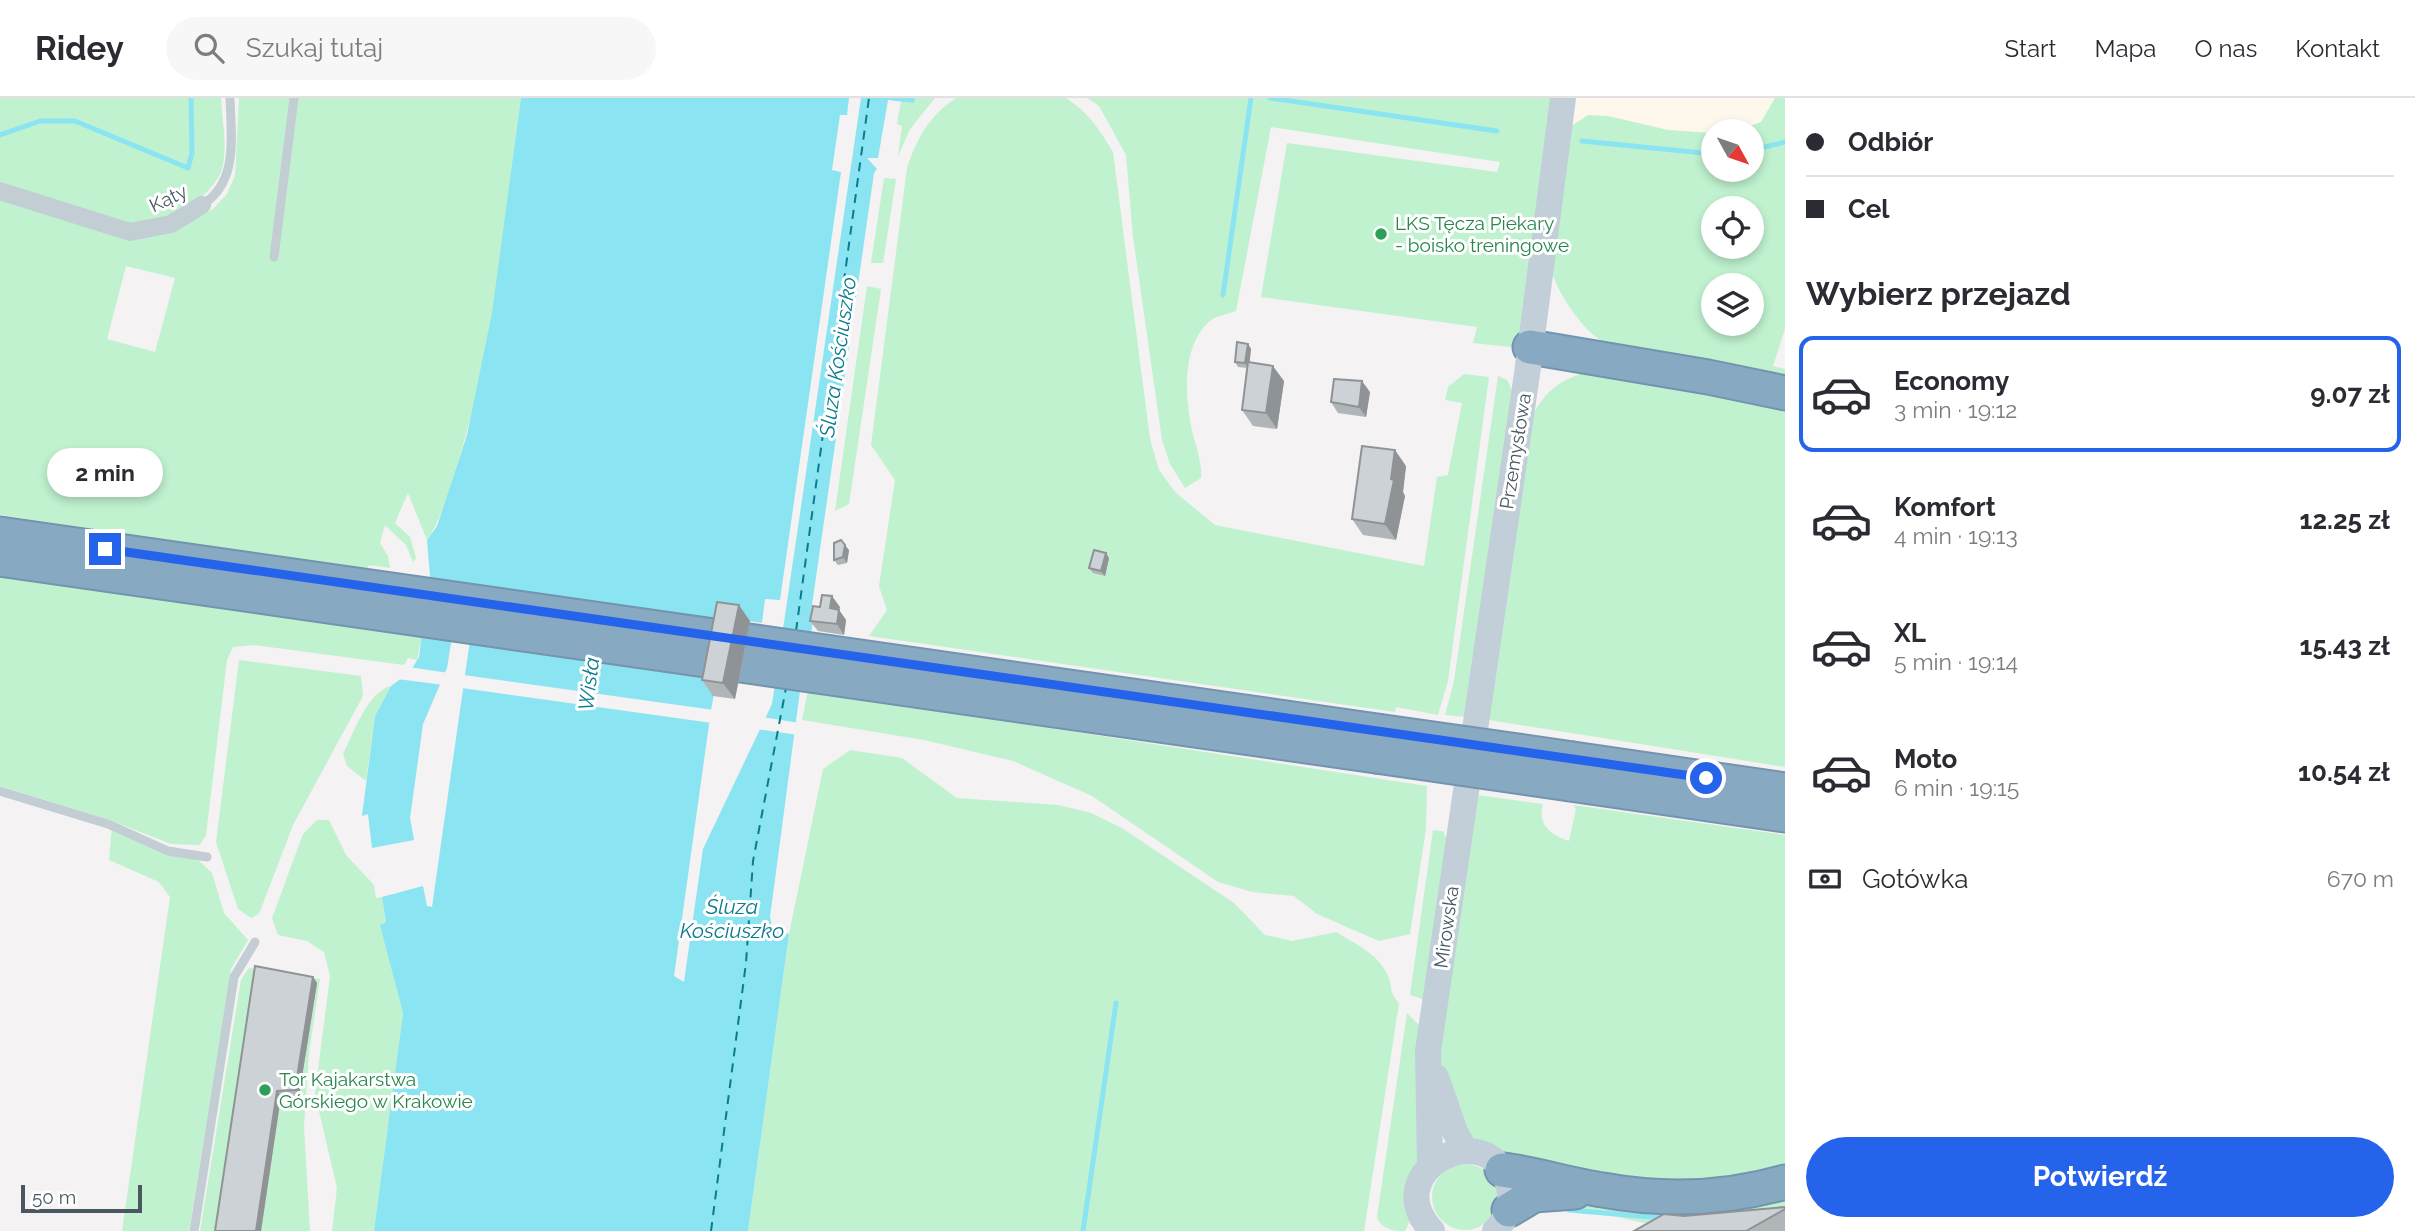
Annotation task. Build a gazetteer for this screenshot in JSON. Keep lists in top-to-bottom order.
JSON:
{
  "streets": {
    "main road": ["Przemysłowa", "Mirowska"],
    "street": ["Kąty"]
  },
  "crossings": [
    ["Przemysłowa", "Mirowska"]
  ],
  "water": ["Śluza Kościuszko", "Wisła"],
  "places": ["LKS Tęcza Piekary - boisko treningowe", "Tor Kajakarstwa Górskiego w Krakowie"],
  "scale_bar": "50 m",
  "north": "bottom right",
  "page": {
    "header": "Ridey",
    "search": "Szukaj tutaj",
    "nav": [
      "Start",
      "Mapa",
      "O nas",
      "Kontakt"
    ],
    "banner": ["Odbiór", "Cel"],
    "heading": "Wybierz przejazd",
    "list": [
      {
        "name": "Economy",
        "note": "3 min · 19:12",
        "value": "9.07 zł"
      },
      {
        "name": "Komfort",
        "note": "4 min · 19:13",
        "value": "12.25 zł"
      },
      {
        "name": "XL",
        "note": "5 min · 19:14",
        "value": "15.43 zł"
      },
      {
        "name": "Moto",
        "note": "6 min · 19:15",
        "value": "10.54 zł"
      }
    ],
    "bubble": "2 min",
    "pay": ["Gotówka", "670 m"],
    "buttons": "Potwierdź",
    "scale": "50 m"
  }
}
